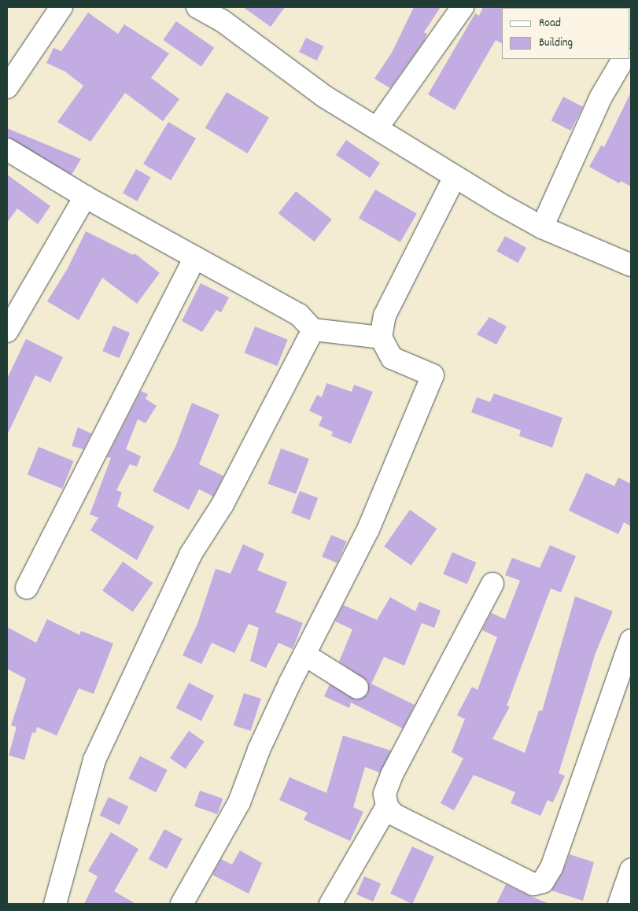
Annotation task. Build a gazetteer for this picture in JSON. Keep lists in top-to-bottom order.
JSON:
{
  "legend": ["Road", "Building"]
}
